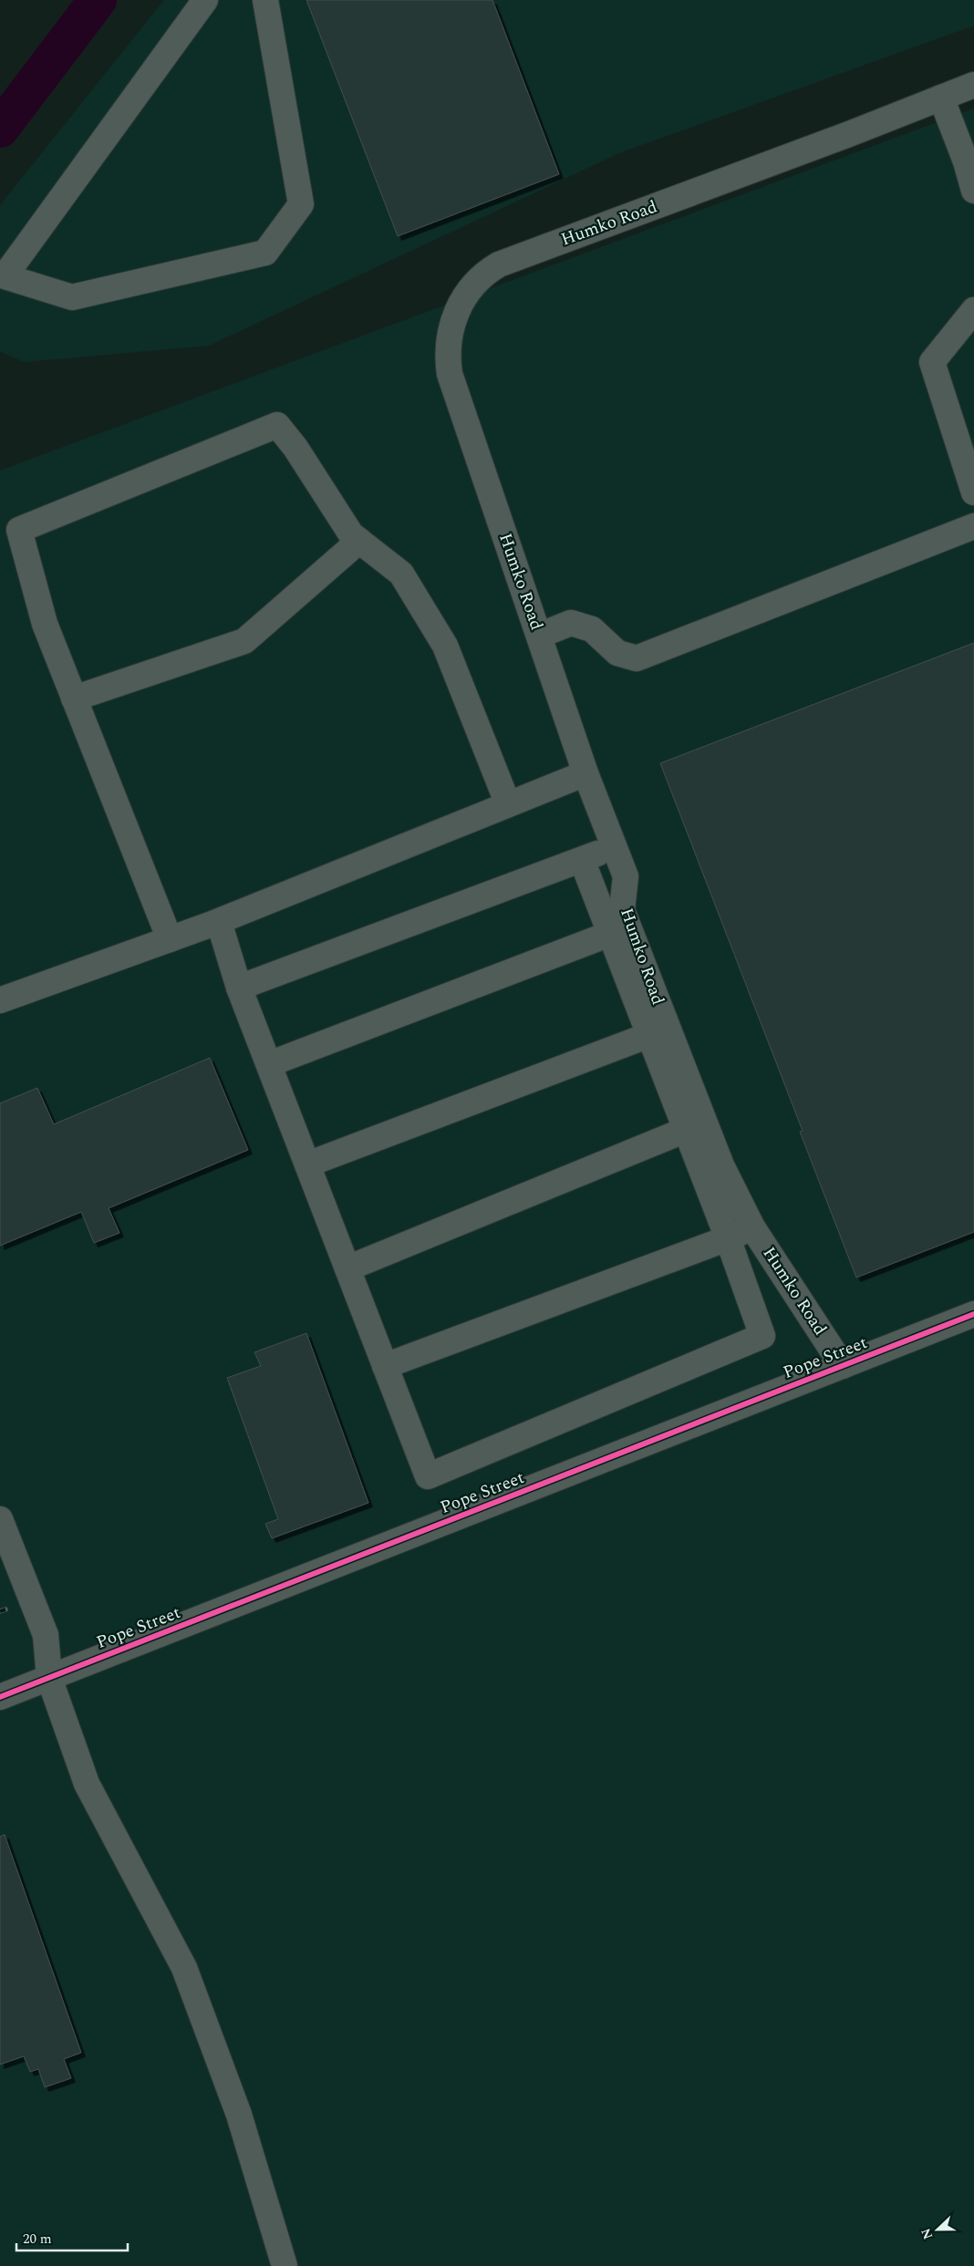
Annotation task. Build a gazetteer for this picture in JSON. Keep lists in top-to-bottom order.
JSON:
{
  "streets": {
    "street": ["Humko Road", "Pope Street"]
  },
  "crossings": [
    ["Humko Road", "Pope Street"]
  ],
  "scale_bar": "20 m",
  "north": "left"
}
